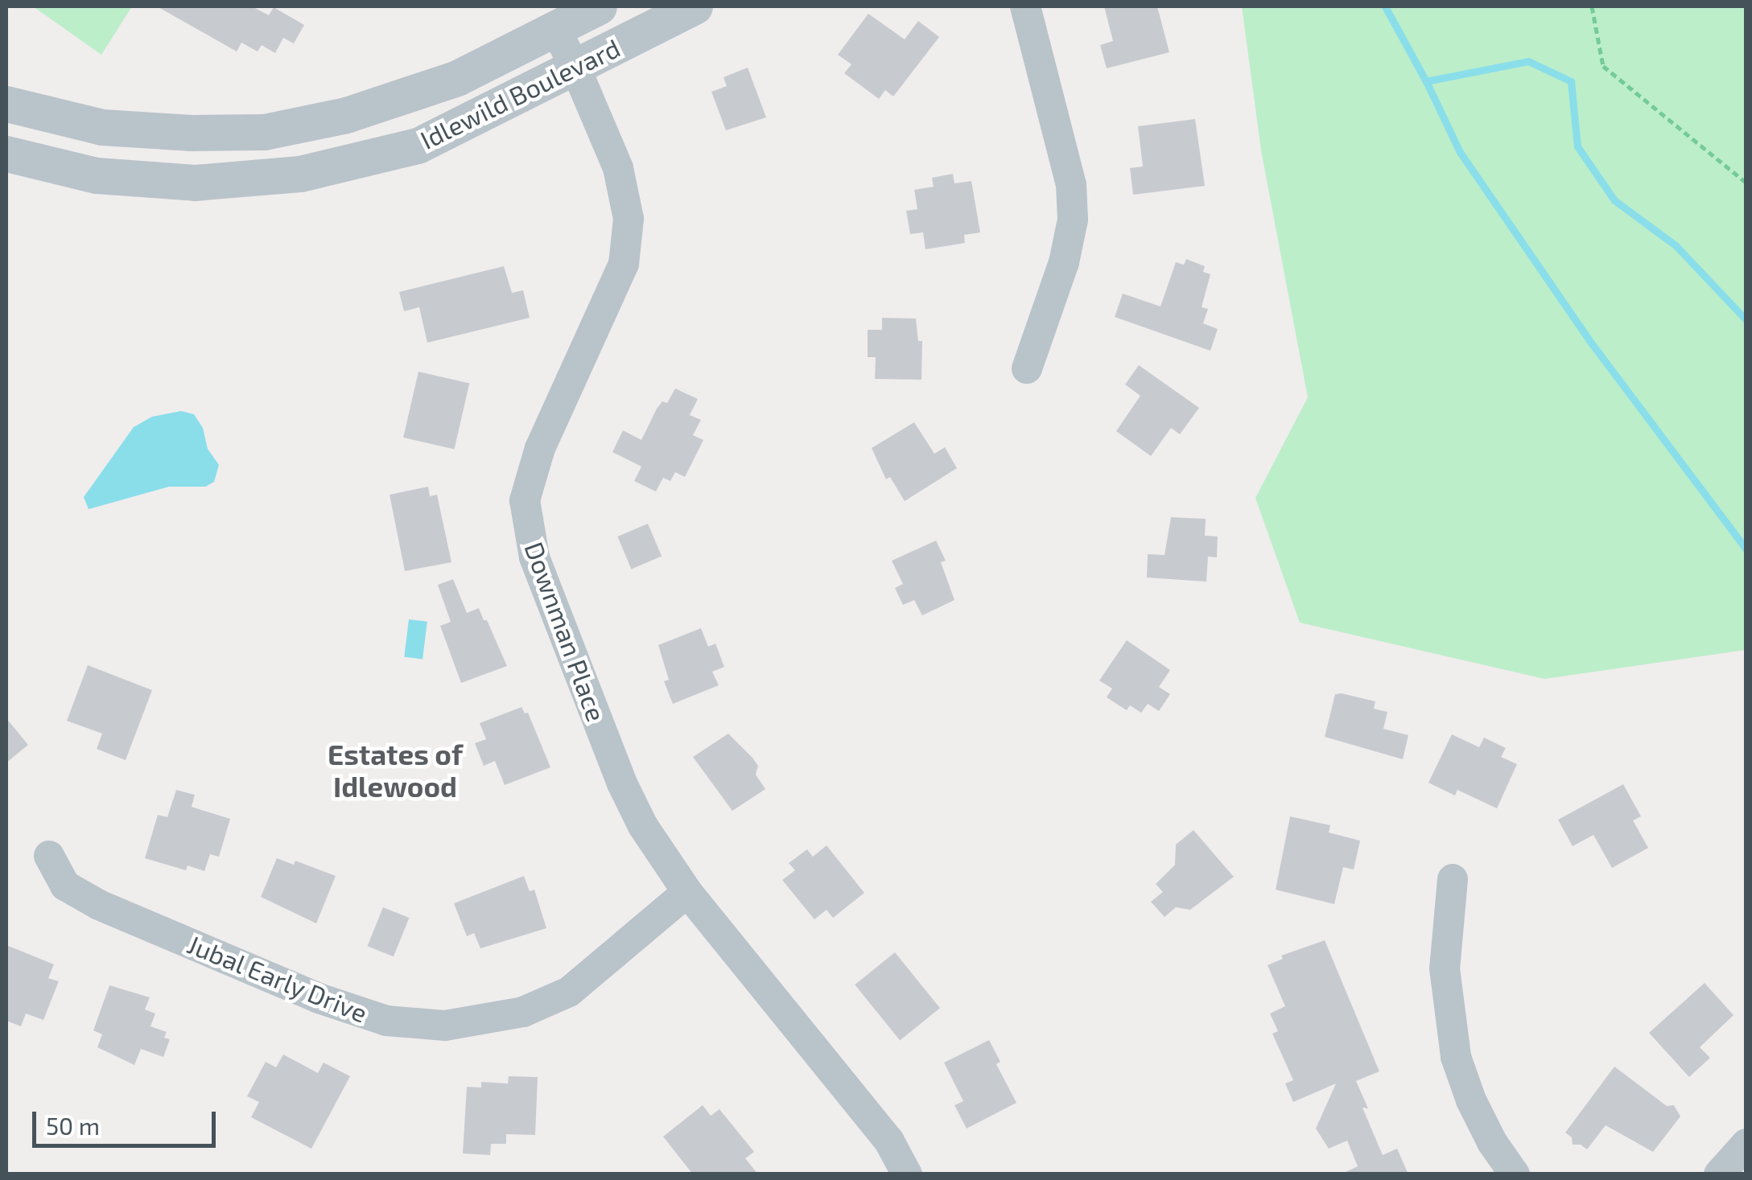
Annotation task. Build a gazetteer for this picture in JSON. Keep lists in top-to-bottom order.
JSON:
{
  "streets": {
    "street": ["Idlewild Boulevard", "Downman Place", "Jubal Early Drive"]
  },
  "crossings": [
    ["Idlewild Boulevard", "Downman Place"],
    ["Downman Place", "Jubal Early Drive"]
  ],
  "districts": ["Estates of Idlewood"],
  "scale_bar": "50 m"
}
